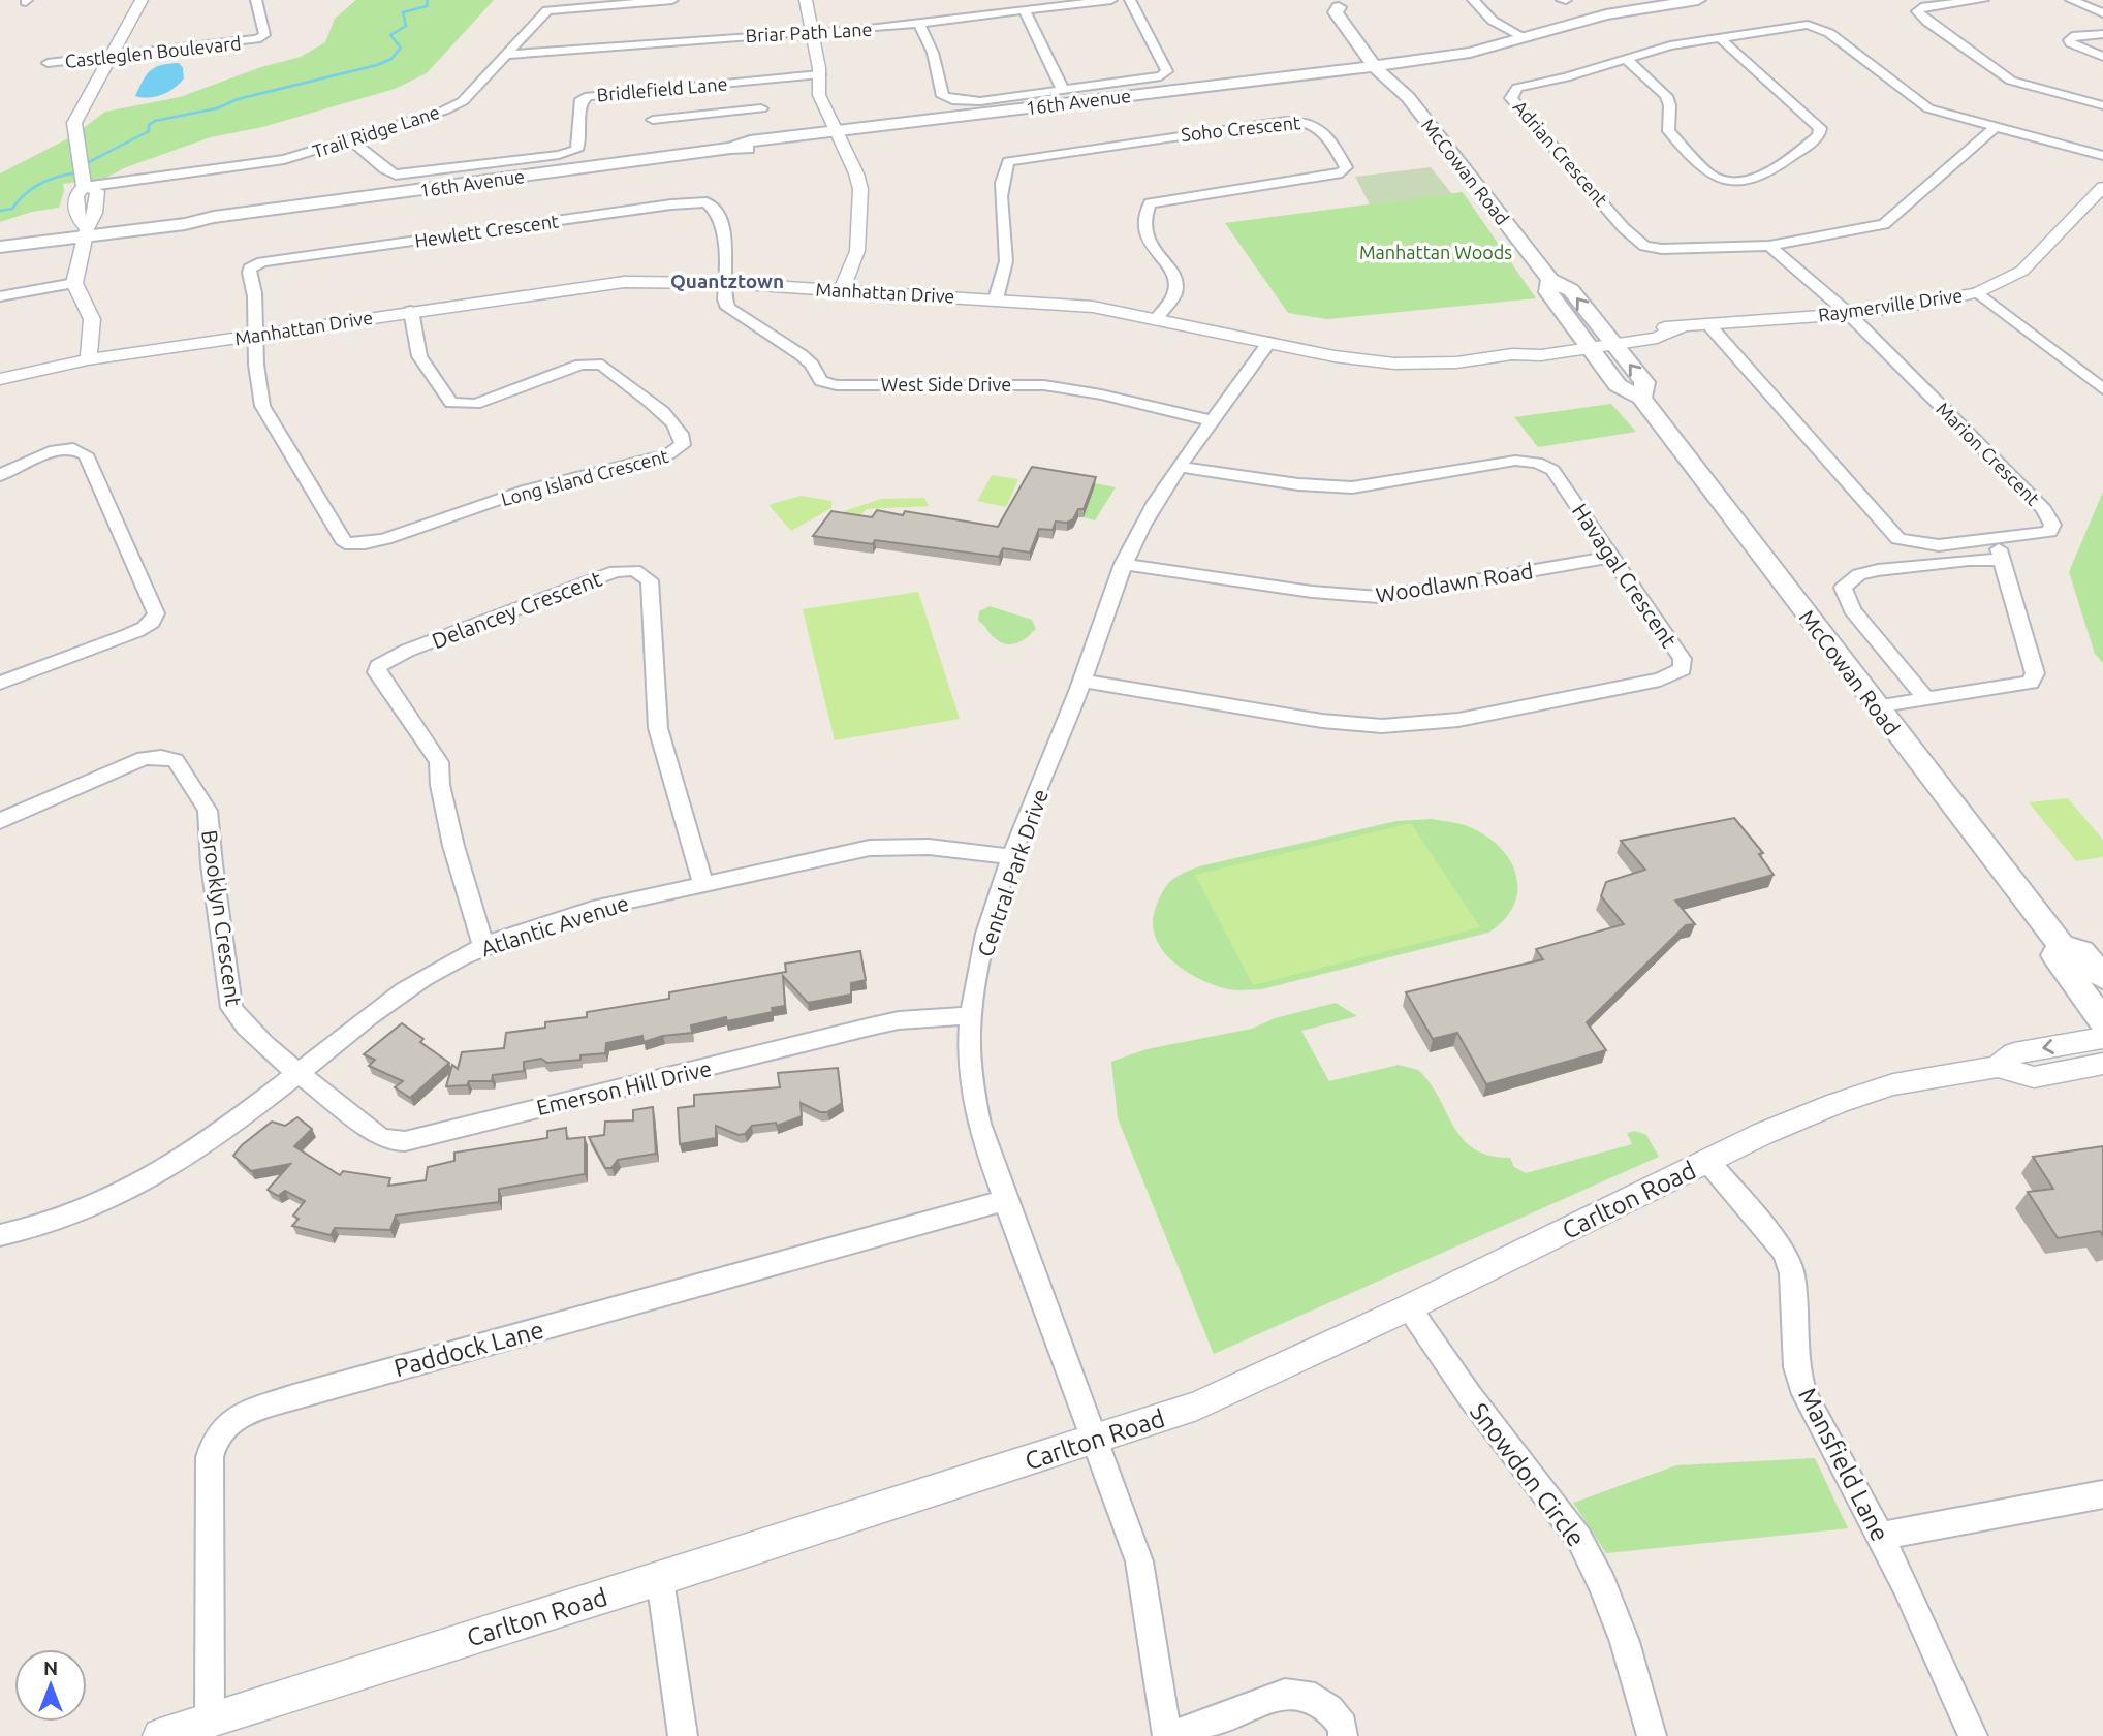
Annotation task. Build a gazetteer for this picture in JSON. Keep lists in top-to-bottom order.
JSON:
{
  "streets": {
    "main road": ["16th Avenue", "McCowan Road"],
    "street": [
      "Briar Path Lane",
      "Castleglen Boulevard",
      "Bridlefield Lane",
      "Soho Crescent",
      "Trail Ridge Lane",
      "Adrian Crescent",
      "Hewlett Crescent",
      "Manhattan Drive",
      "Raymerville Drive",
      "West Side Drive",
      "Marion Crescent",
      "Long Island Crescent",
      "Havagal Crescent",
      "Woodlawn Road",
      "Delancey Crescent",
      "Central Park Drive",
      "Brooklyn Crescent",
      "Atlantic Avenue",
      "Emerson Hill Drive",
      "Carlton Road",
      "Paddock Lane",
      "Mansfield Lane",
      "Snowdon Circle"
    ]
  },
  "crossings": [
    ["Briar Path Lane", "Trail Ridge Lane"],
    ["Bridlefield Lane", "Trail Ridge Lane"],
    ["16th Avenue", "McCowan Road"],
    ["Soho Crescent", "Manhattan Drive"],
    ["McCowan Road", "Manhattan Drive"],
    ["McCowan Road", "Raymerville Drive"],
    ["Hewlett Crescent", "Manhattan Drive"],
    ["Hewlett Crescent", "West Side Drive"],
    ["Hewlett Crescent", "Long Island Crescent"],
    ["Manhattan Drive", "Raymerville Drive"],
    ["Manhattan Drive", "West Side Drive"],
    ["Manhattan Drive", "Long Island Crescent"],
    ["Manhattan Drive", "Central Park Drive"],
    ["Raymerville Drive", "Marion Crescent"],
    ["West Side Drive", "Central Park Drive"],
    ["Havagal Crescent", "Woodlawn Road"],
    ["Havagal Crescent", "Central Park Drive"],
    ["Woodlawn Road", "Central Park Drive"],
    ["Delancey Crescent", "Atlantic Avenue"],
    ["Central Park Drive", "Atlantic Avenue"],
    ["Central Park Drive", "Emerson Hill Drive"],
    ["Central Park Drive", "Carlton Road"],
    ["Central Park Drive", "Paddock Lane"],
    ["Brooklyn Crescent", "Atlantic Avenue"],
    ["Brooklyn Crescent", "Emerson Hill Drive"],
    ["Atlantic Avenue", "Emerson Hill Drive"],
    ["Carlton Road", "Paddock Lane"],
    ["Carlton Road", "Mansfield Lane"],
    ["Carlton Road", "Snowdon Circle"]
  ],
  "districts": ["Quantztown"],
  "parks": ["Manhattan Woods"],
  "north": "top"
}
